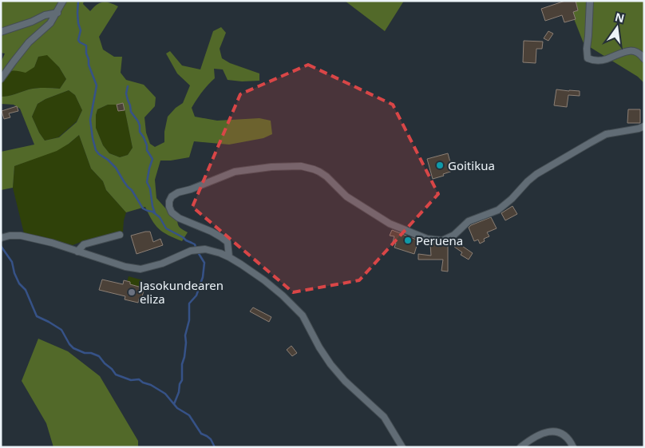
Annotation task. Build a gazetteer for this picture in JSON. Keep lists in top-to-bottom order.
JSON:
{
  "places": ["Goitikua", "Peruena", "Jasokundearen eliza"],
  "north": "top"
}
